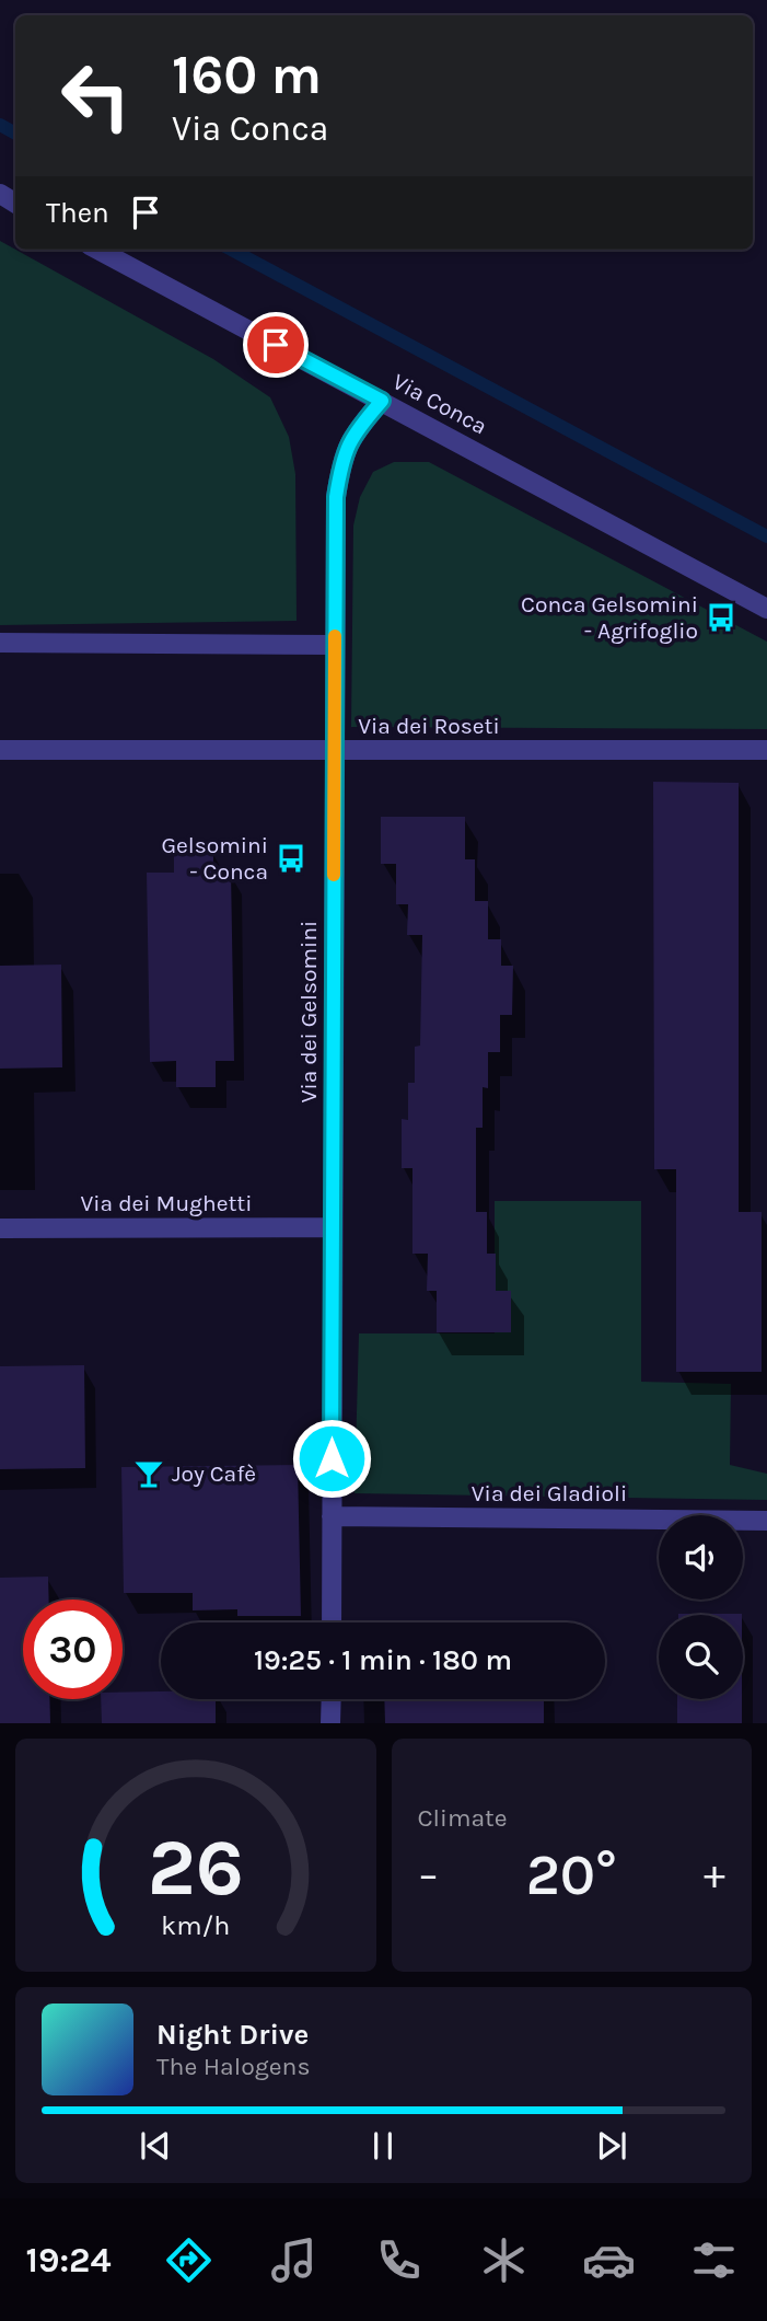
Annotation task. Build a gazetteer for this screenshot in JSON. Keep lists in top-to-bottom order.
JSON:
{
  "streets": {
    "street": [
      "Via Conca",
      "Via dei Roseti",
      "Via dei Gelsomini",
      "Via dei Mughetti",
      "Via dei Gladioli"
    ]
  },
  "crossings": [
    ["Via Conca", "Via dei Gelsomini"],
    ["Via dei Roseti", "Via dei Gelsomini"],
    ["Via dei Gelsomini", "Via dei Mughetti"],
    ["Via dei Gelsomini", "Via dei Gladioli"]
  ],
  "places": {
    "bus stop": ["Conca Gelsomini - Agrifoglio", "Gelsomini - Conca"],
    "bar": ["Joy Cafè"]
  },
  "page": {
    "turn": ["160 m", "Via Conca"],
    "then": "Then",
    "limit": "30",
    "trip": "19:25 · 1 min · 180 m",
    "tile": "Climate",
    "heat": ["−", "20°", "+"],
    "song": ["Night Drive", "The Halogens"],
    "tabs": "19:24",
    "gauge": ["26", "km/h"]
  }
}
